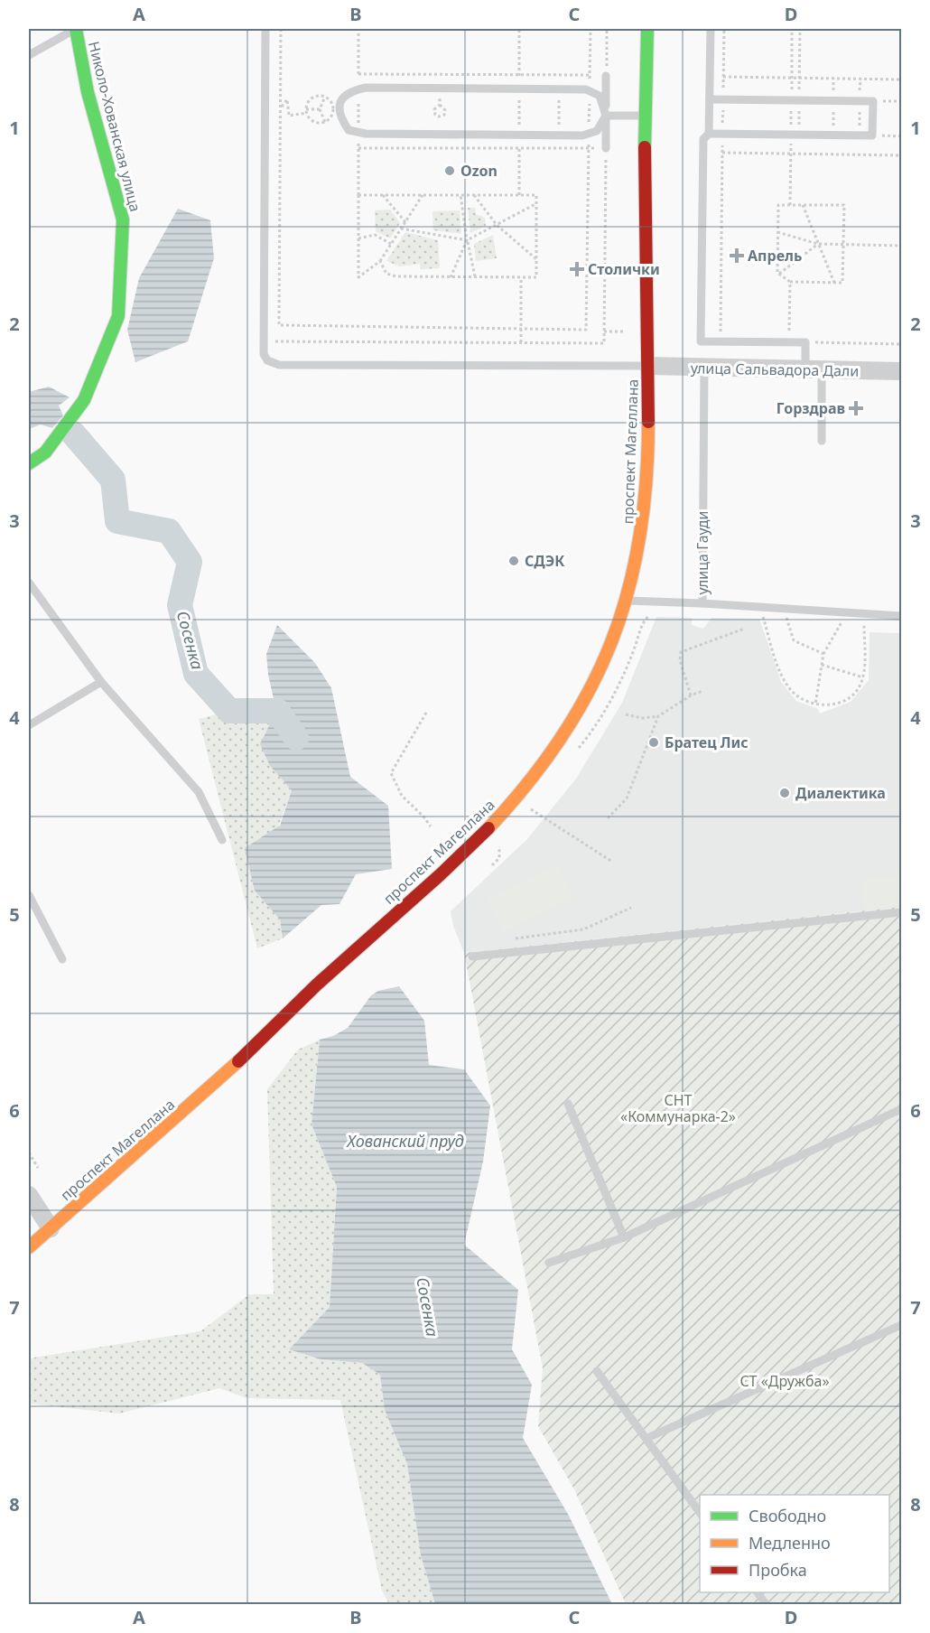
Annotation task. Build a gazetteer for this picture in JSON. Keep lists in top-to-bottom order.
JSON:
{
  "streets": {
    "street": ["Николо-Хованская улица", "улица Сальвадора Дали", "проспект Магеллана"],
    "lane": ["улица Гауди"]
  },
  "crossings": [
    ["улица Сальвадора Дали", "проспект Магеллана"],
    ["улица Сальвадора Дали", "улица Гауди"]
  ],
  "water": ["Сосенка", "Хованский пруд"],
  "parks": ["СНТ «Коммунарка-2»", "СТ «Дружба»"],
  "places": {
    "other": [
      "Ozon",
      "СДЭК",
      "Братец Лис",
      "Диалектика"
    ],
    "health": ["Апрель", "Столички", "Горздрав"]
  },
  "legend": ["Свободно", "Медленно", "Пробка"],
  "grid": {
    "columns": [
      "A",
      "B",
      "C",
      "D"
    ],
    "rows": [
      "1",
      "2",
      "3",
      "4",
      "5",
      "6",
      "7",
      "8"
    ]
  }
}
